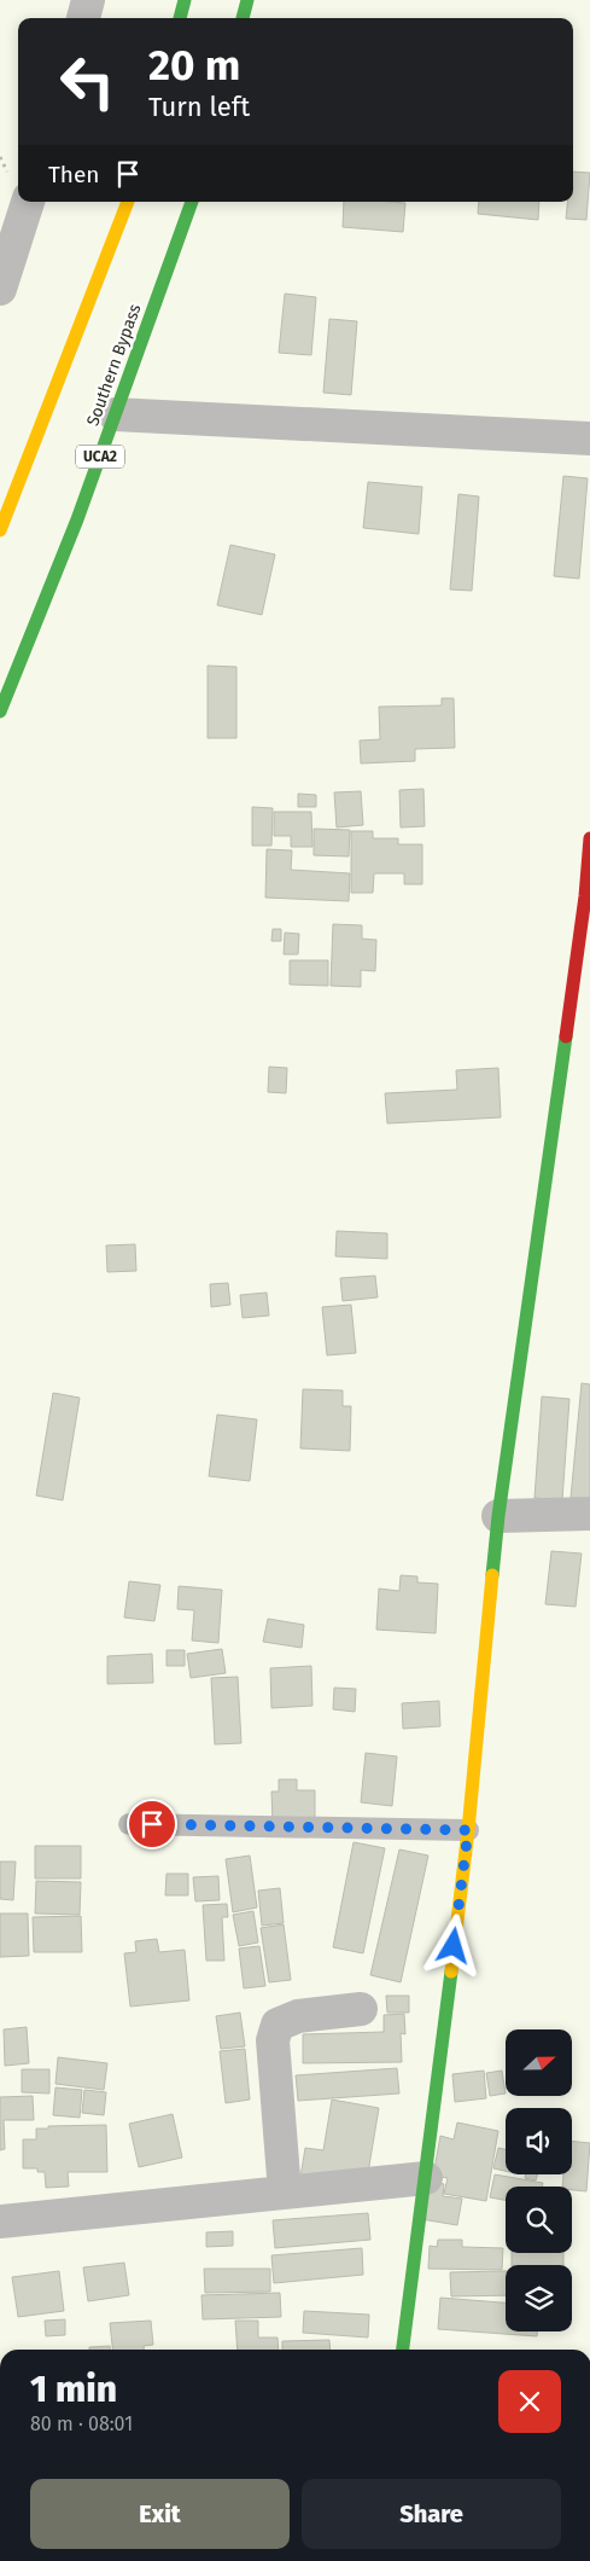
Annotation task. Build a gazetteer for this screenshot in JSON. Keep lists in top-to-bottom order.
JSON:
{
  "streets": {
    "main road": ["Southern Bypass", "UCA2"]
  },
  "north": "right",
  "page": {
    "turn": ["20 m", "Turn left"],
    "then": "Then",
    "heading": ["1 min", "80 m · 08:01"],
    "buttons": ["Exit", "Share"]
  }
}
